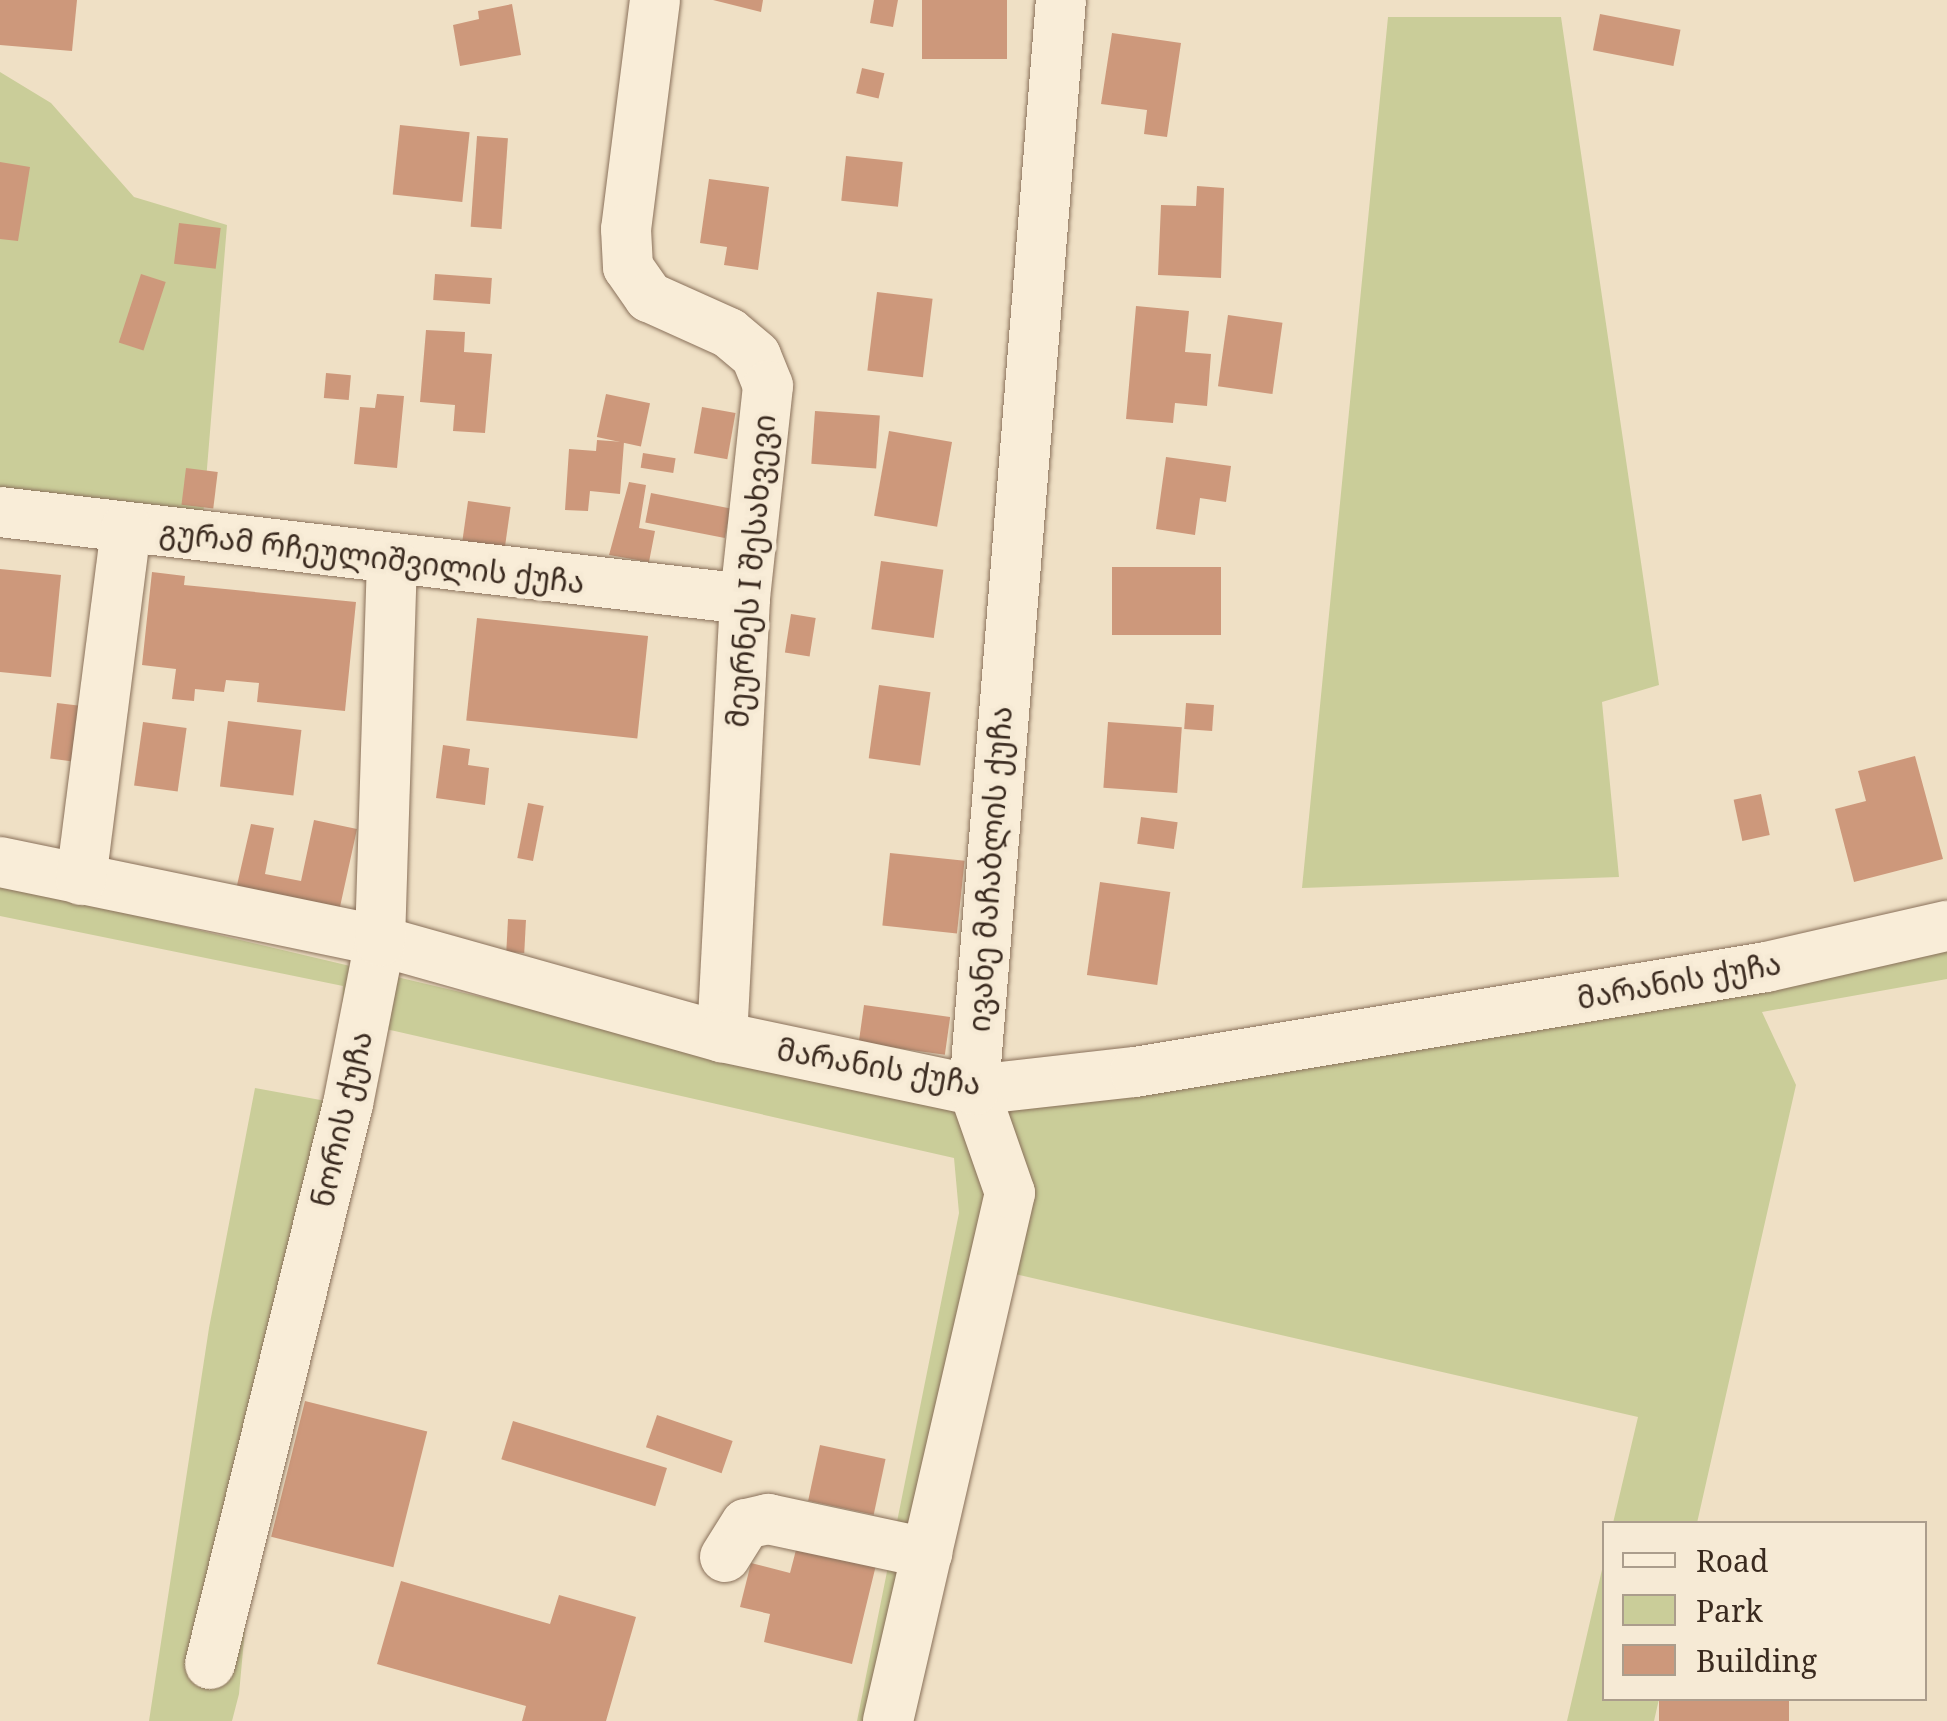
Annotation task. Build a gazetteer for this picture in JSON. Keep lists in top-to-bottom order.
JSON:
{
  "streets": {
    "street": [
      "გურამ რჩეულიშვილის ქუჩა",
      "მეურნეს I შესახვევი",
      "ივანე მაჩაბლის ქუჩა",
      "მარანის ქუჩა",
      "ნორის ქუჩა"
    ]
  },
  "crossings": [
    ["გურამ რჩეულიშვილის ქუჩა", "მეურნეს I შესახვევი"],
    ["გურამ რჩეულიშვილის ქუჩა", "ნორის ქუჩა"],
    ["მეურნეს I შესახვევი", "მარანის ქუჩა"],
    ["ივანე მაჩაბლის ქუჩა", "მარანის ქუჩა"],
    ["მარანის ქუჩა", "ნორის ქუჩა"]
  ],
  "legend": ["Road", "Park", "Building"]
}
